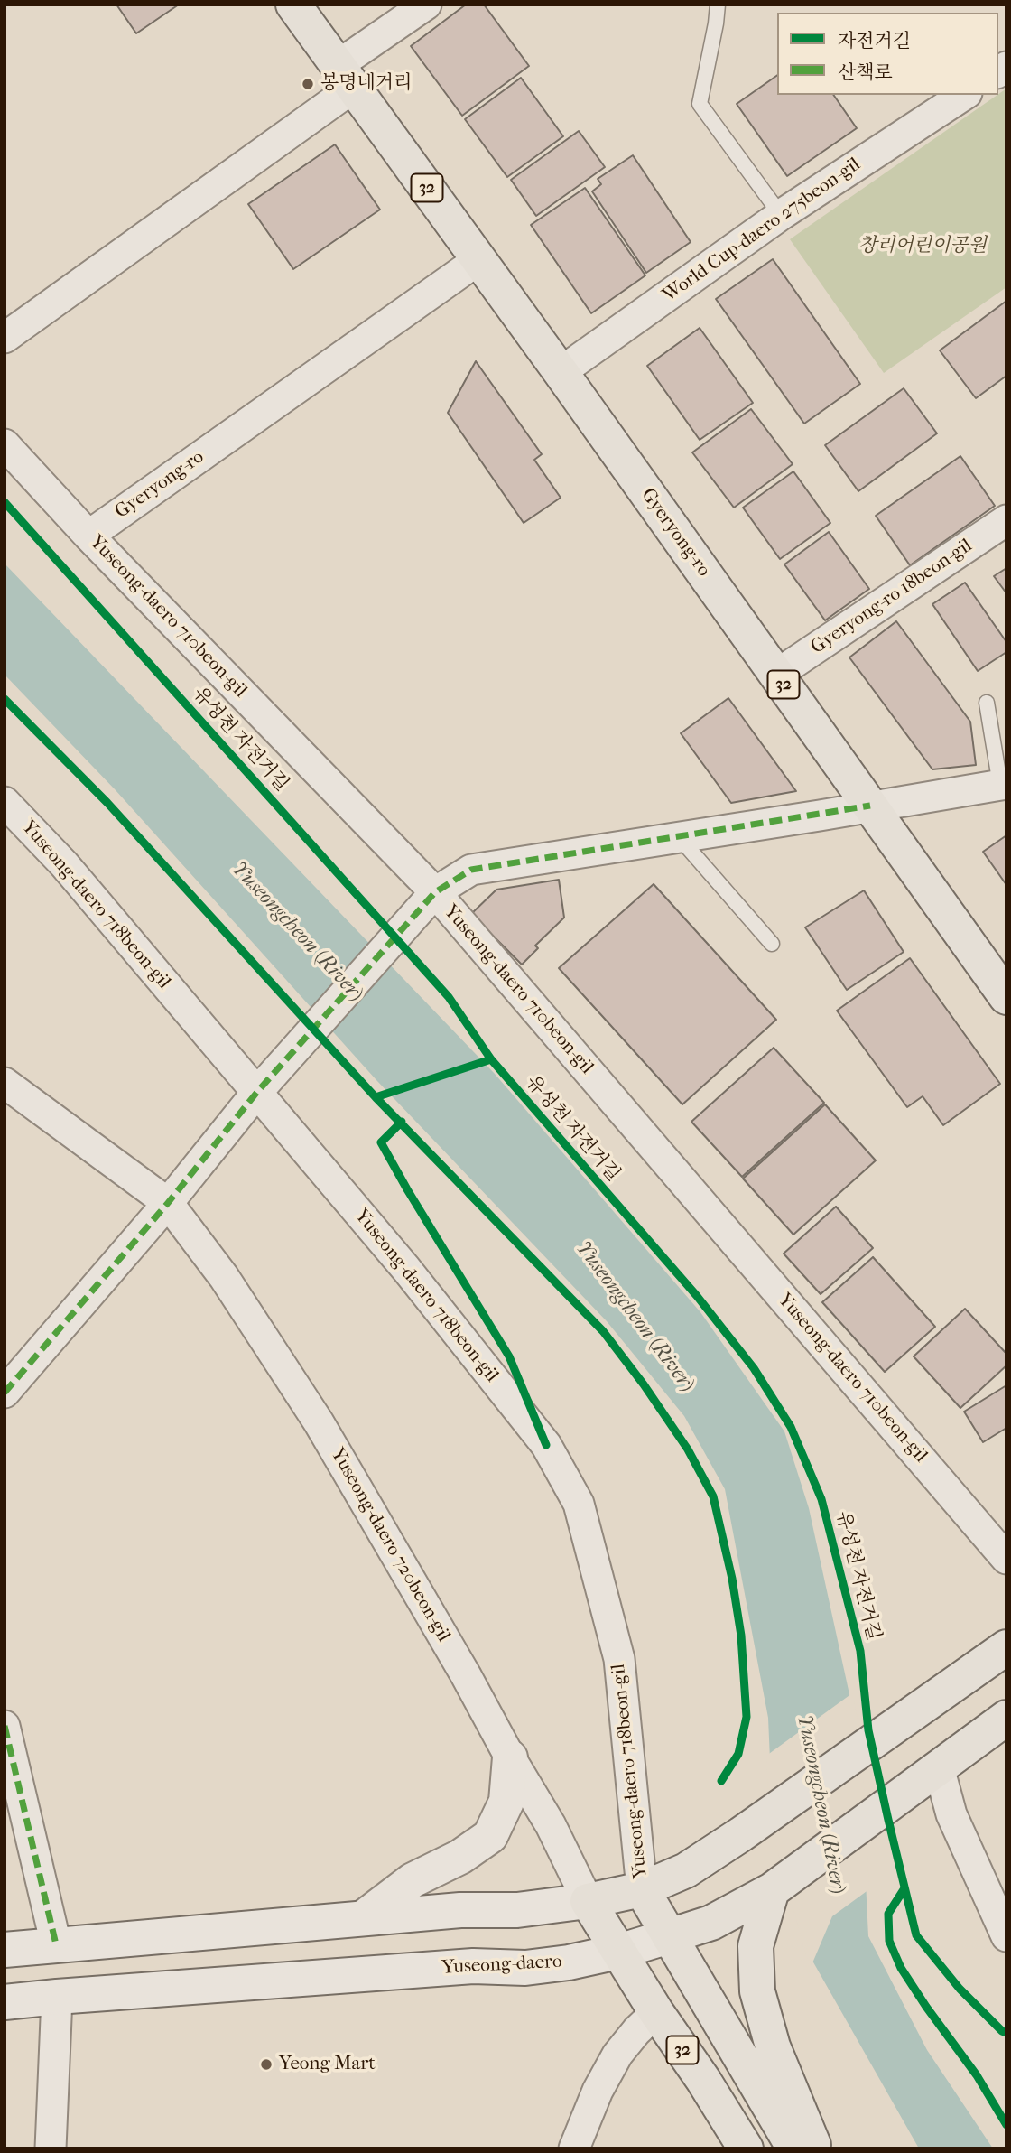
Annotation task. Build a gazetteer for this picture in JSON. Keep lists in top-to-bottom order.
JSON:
{
  "streets": {
    "main road": ["32", "Gyeryong-ro", "Yuseong-daero"],
    "street": [
      "World Cup-daero 275beon-gil",
      "Gyeryong-ro 18beon-gil",
      "Yuseong-daero 710beon-gil",
      "Yuseong-daero 718beon-gil",
      "Yuseong-daero 720beon-gil"
    ],
    "cycle path": ["유성천 자전거길"]
  },
  "crossings": [
    ["32", "Yuseong-daero 720beon-gil"],
    ["32", "Yuseong-daero"],
    ["World Cup-daero 275beon-gil", "Gyeryong-ro"],
    ["Gyeryong-ro", "Gyeryong-ro 18beon-gil"],
    ["Gyeryong-ro", "Yuseong-daero 710beon-gil"]
  ],
  "water": ["Yuseongcheon (River)"],
  "parks": ["창리어린이공원"],
  "places": ["봉명네거리", "Yeong Mart"],
  "legend": ["자전거길", "산책로"]
}
